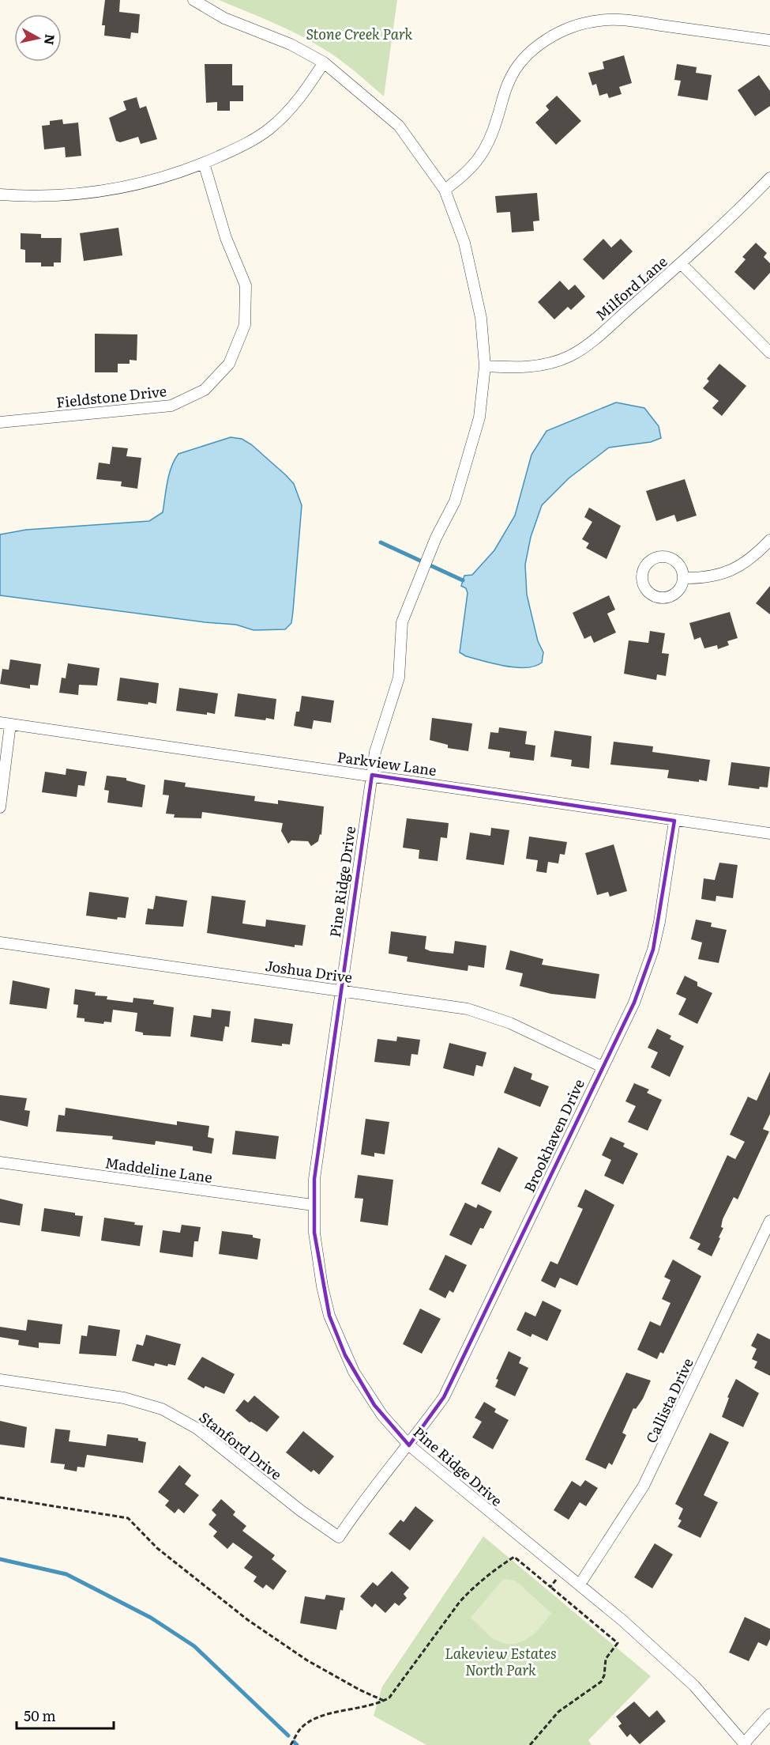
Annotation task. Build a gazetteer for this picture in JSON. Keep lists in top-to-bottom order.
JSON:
{
  "streets": {
    "street": [
      "Milford Lane",
      "Fieldstone Drive",
      "Parkview Lane",
      "Pine Ridge Drive",
      "Joshua Drive",
      "Brookhaven Drive",
      "Maddeline Lane",
      "Callista Drive",
      "Stanford Drive"
    ]
  },
  "crossings": [
    ["Milford Lane", "Pine Ridge Drive"],
    ["Parkview Lane", "Pine Ridge Drive"],
    ["Parkview Lane", "Brookhaven Drive"],
    ["Pine Ridge Drive", "Joshua Drive"],
    ["Pine Ridge Drive", "Brookhaven Drive"],
    ["Pine Ridge Drive", "Maddeline Lane"],
    ["Pine Ridge Drive", "Callista Drive"],
    ["Pine Ridge Drive", "Stanford Drive"],
    ["Joshua Drive", "Brookhaven Drive"],
    ["Brookhaven Drive", "Stanford Drive"]
  ],
  "parks": ["Stone Creek Park", "Lakeview Estates North Park"],
  "scale_bar": "50 m",
  "north": "right"
}
